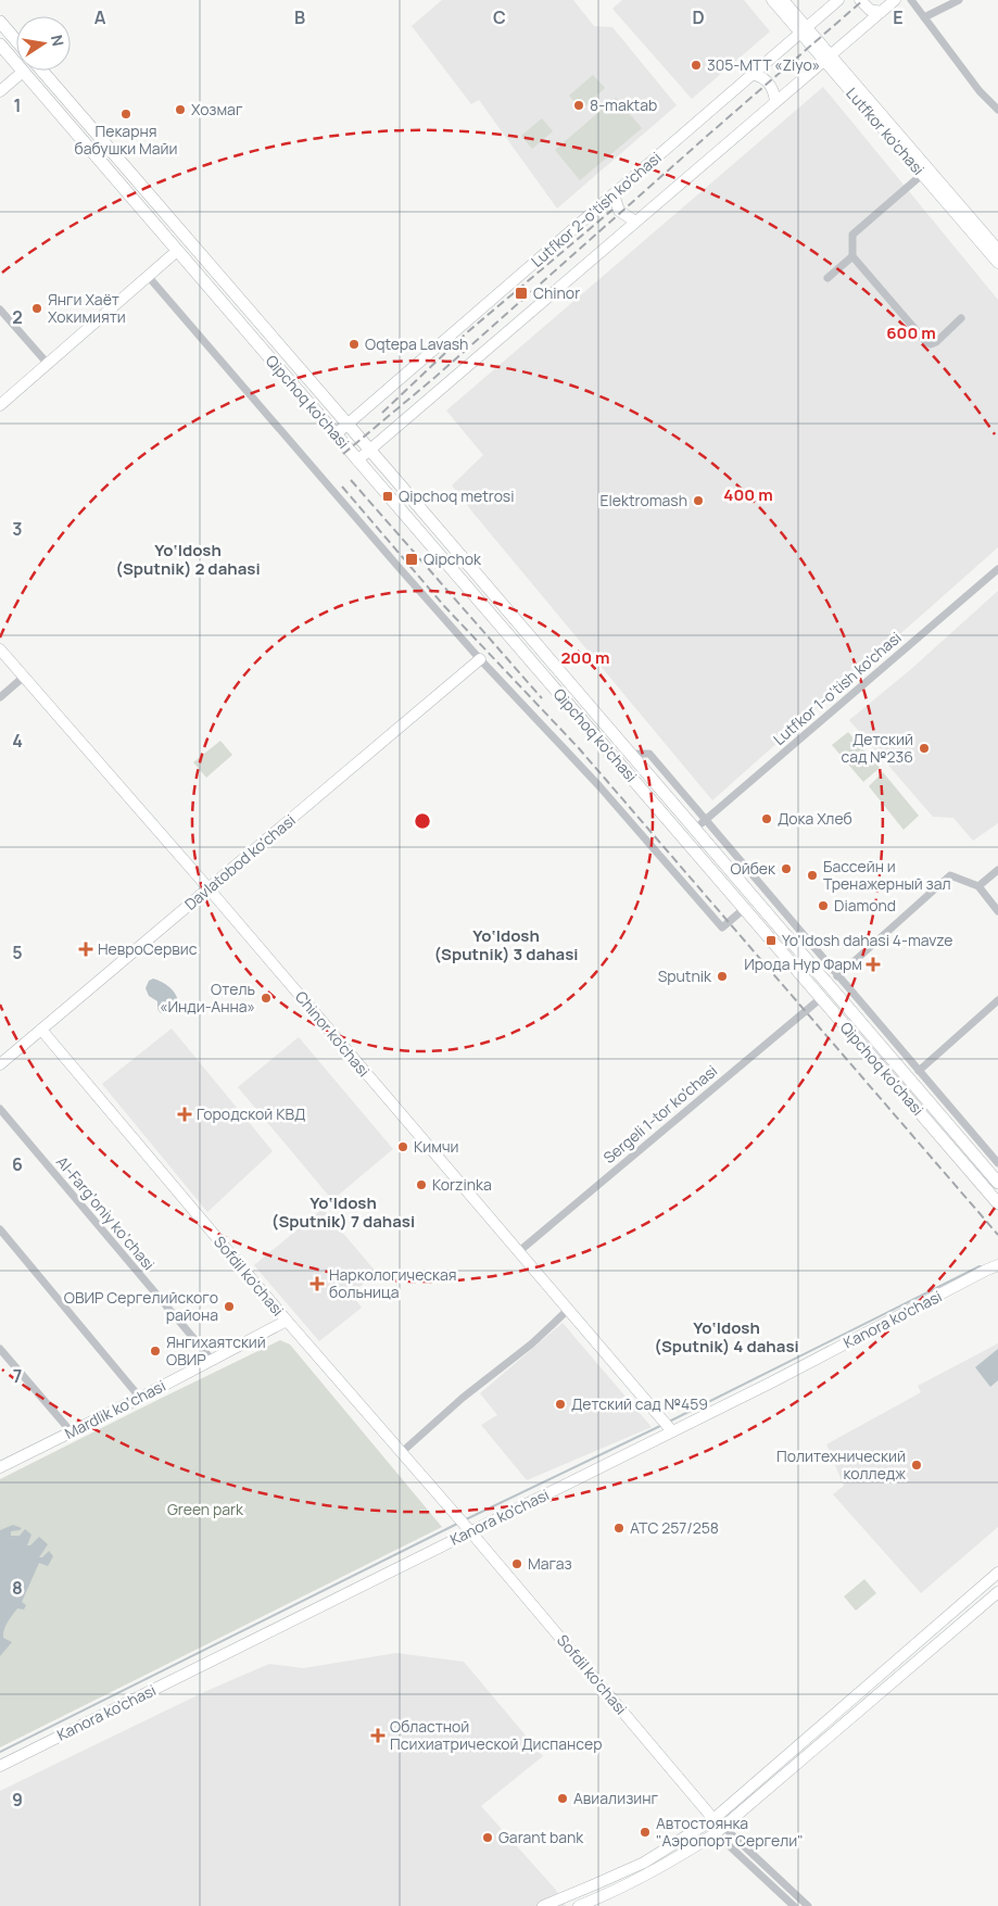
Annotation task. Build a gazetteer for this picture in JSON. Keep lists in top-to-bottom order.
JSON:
{
  "streets": {
    "main road": ["Qipchoq ko'chasi"],
    "street": [
      "Lutfkor ko'chasi",
      "Lutfkor 2-o'tish ko'chasi",
      "Lutfkor 1-o'tish ko'chasi",
      "Davlatobod ko'chasi",
      "Chinor ko'chasi",
      "Sergeli 1-tor ko'chasi",
      "Al-Farg‘oniy ko‘chasi",
      "Sofdil ko'chasi",
      "Kanora ko'chasi",
      "Mardlik ko‘chasi"
    ]
  },
  "crossings": [
    ["Lutfkor ko'chasi", "Lutfkor 2-o'tish ko'chasi"],
    ["Lutfkor 2-o'tish ko'chasi", "Qipchoq ko'chasi"],
    ["Qipchoq ko'chasi", "Lutfkor 1-o'tish ko'chasi"],
    ["Qipchoq ko'chasi", "Sergeli 1-tor ko'chasi"],
    ["Davlatobod ko'chasi", "Chinor ko'chasi"],
    ["Davlatobod ko'chasi", "Sofdil ko'chasi"],
    ["Chinor ko'chasi", "Sergeli 1-tor ko'chasi"],
    ["Chinor ko'chasi", "Kanora ko'chasi"],
    ["Al-Farg‘oniy ko‘chasi", "Mardlik ko‘chasi"],
    ["Sofdil ko'chasi", "Kanora ko'chasi"],
    ["Sofdil ko'chasi", "Mardlik ko‘chasi"]
  ],
  "districts": [
    "Yo‘ldosh (Sputnik) 2 dahasi",
    "Yo‘ldosh (Sputnik) 3 dahasi",
    "Yo‘ldosh (Sputnik) 7 dahasi",
    "Yo‘ldosh (Sputnik) 4 dahasi"
  ],
  "parks": ["Green park"],
  "places": {
    "other": [
      "305-MTT «Ziyo»",
      "8-maktab",
      "Хозмаг",
      "Пекарня бабушки Майи",
      "Янги Хаёт Хокимияти",
      "Oqtepa Lavash",
      "Elektromash",
      "Детский сад №236",
      "Дока Хлеб",
      "Ойбек",
      "Бассейн и Тренажерный зал",
      "Diamond",
      "Sputnik",
      "Отель «Инди-Анна»",
      "Кимчи",
      "Korzinka",
      "ОВИР Сергелийского района",
      "Янгихаятский ОВИР",
      "Детский сад №459",
      "Политехнический колледж",
      "АТС 257/258",
      "Магаз",
      "Авиализинг",
      "Автостоянка \"Аэропорт Сергели\"",
      "Garant bank"
    ],
    "transit": [
      "Chinor",
      "Qipchoq metrosi",
      "Qipchok",
      "Yo'ldosh dahasi 4-mavze"
    ],
    "health": [
      "НевроСервис",
      "Ирода Нур Фарм",
      "Городской КВД",
      "Наркологическая больница",
      "Областной Психиатрической Диспансер"
    ]
  },
  "north": "right",
  "grid": {
    "columns": [
      "A",
      "B",
      "C",
      "D",
      "E"
    ],
    "rows": [
      "1",
      "2",
      "3",
      "4",
      "5",
      "6",
      "7",
      "8",
      "9"
    ]
  },
  "rings": ["600 m", "400 m", "200 m"]
}
